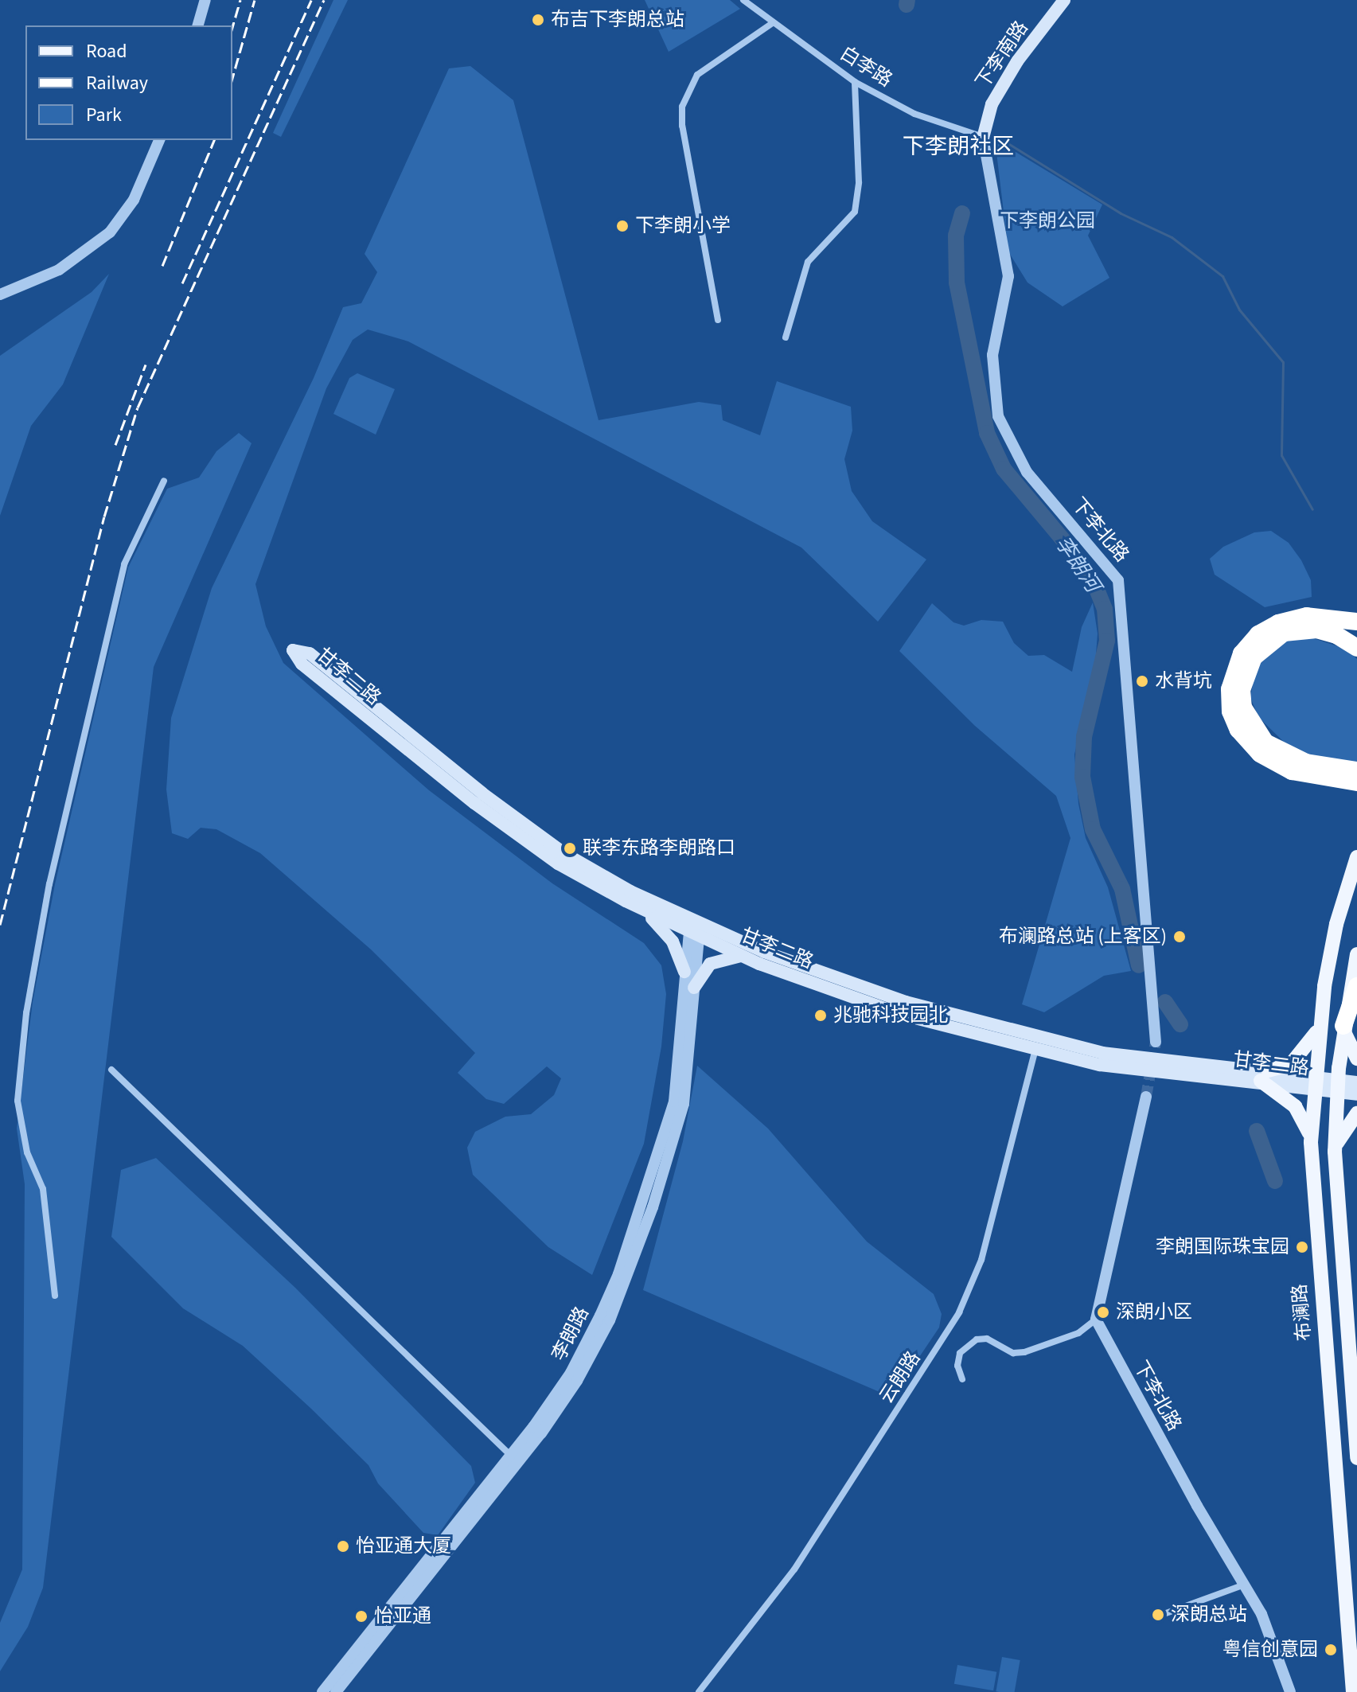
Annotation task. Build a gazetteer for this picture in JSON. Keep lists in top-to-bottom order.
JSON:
{
  "streets": {
    "main road": ["下李南路", "甘李二路", "布澜路"],
    "street": [
      "白李路",
      "下李北路",
      "李朗路",
      "云朗路"
    ]
  },
  "crossings": [
    ["下李南路", "白李路"],
    ["下李南路", "下李北路"],
    ["白李路", "下李北路"],
    ["甘李二路", "布澜路"],
    ["甘李二路", "李朗路"],
    ["甘李二路", "云朗路"]
  ],
  "districts": ["下李朗社区"],
  "water": ["李朗河"],
  "parks": ["下李朗公园"],
  "places": [
    "布吉下李朗总站",
    "下李朗小学",
    "水背坑",
    "联李东路李朗路口",
    "布澜路总站 (上客区)",
    "兆驰科技园北",
    "李朗国际珠宝园",
    "深朗小区",
    "怡亚通大厦",
    "深朗总站",
    "怡亚通",
    "粤信创意园"
  ],
  "legend": ["Road", "Railway", "Park"]
}
